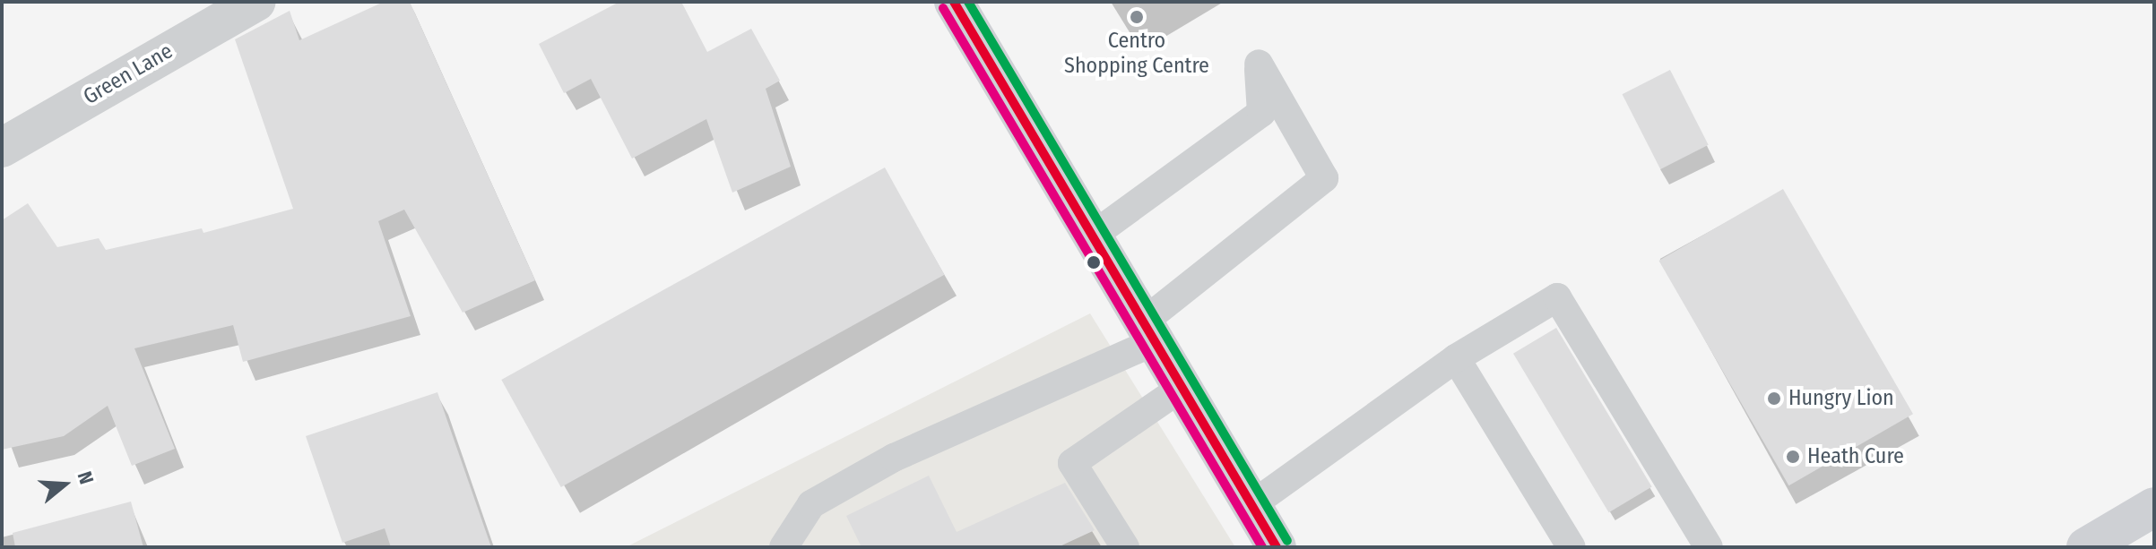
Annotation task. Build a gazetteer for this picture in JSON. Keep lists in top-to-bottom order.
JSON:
{
  "streets": {
    "street": ["Green Lane"]
  },
  "places": ["Centro Shopping Centre", "Hungry Lion", "Heath Cure"],
  "north": "right"
}
